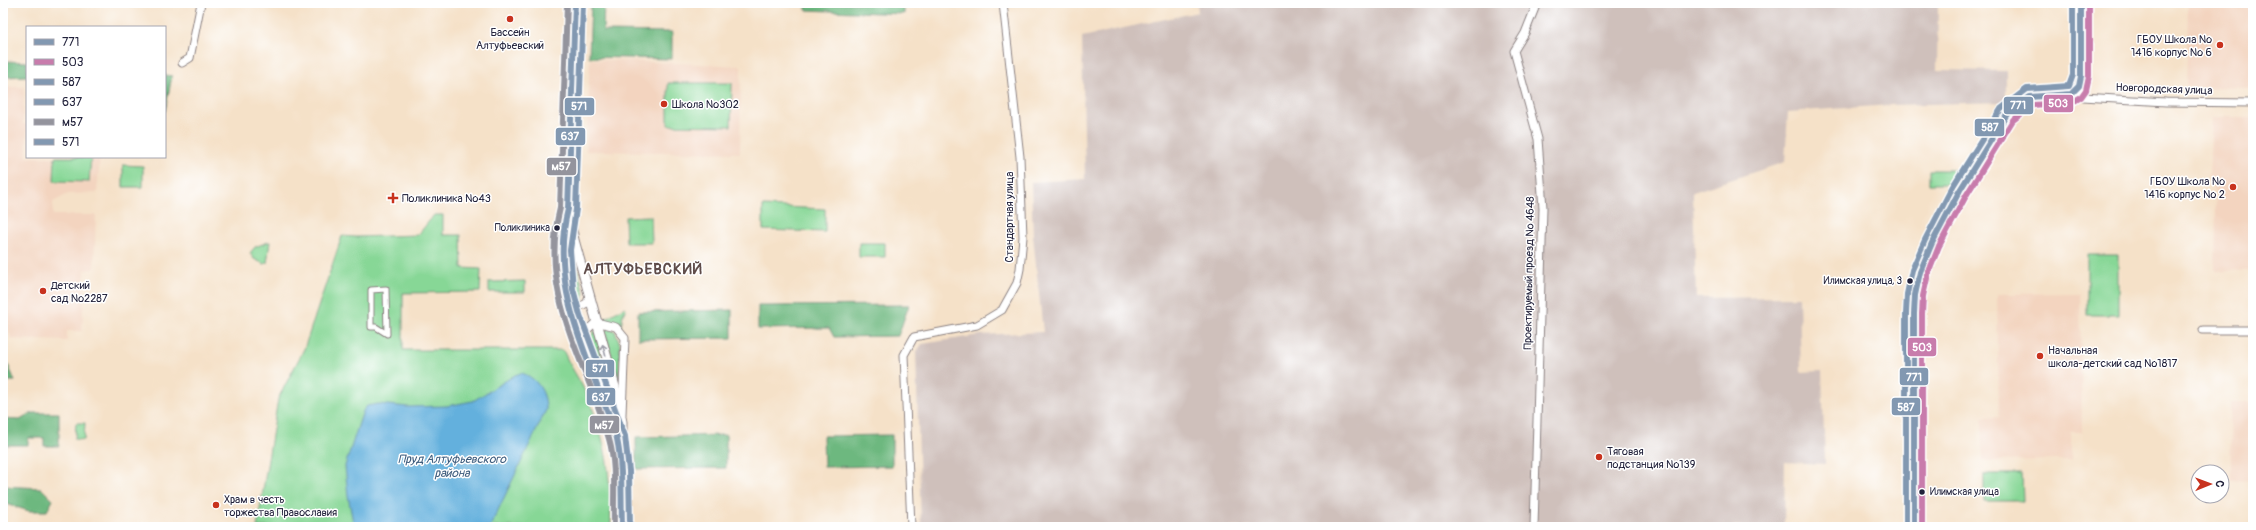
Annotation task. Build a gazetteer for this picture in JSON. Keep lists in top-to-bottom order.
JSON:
{
  "streets": {
    "street": ["Новгородская улица", "Стандартная улица", "Проектируемый проезд № 4648"]
  },
  "districts": ["АЛТУФЬЕВСКИЙ"],
  "water": ["Пруд Алтуфьевского района"],
  "places": {
    "other": [
      "Бассейн Алтуфьевский",
      "ГБОУ Школа № 1416 корпус № 6",
      "Школа №302",
      "ГБОУ Школа № 1416 корпус № 2",
      "Поликлиника",
      "Илимская улица, 3",
      "Детский сад №2287",
      "Начальная школа-детский сад №1817",
      "Тяговая подстанция №139",
      "Илимская улица",
      "Храм в честь торжества Православия"
    ],
    "health": ["Поликлиника №43"]
  },
  "lines": [
    "transit line 771",
    "transit line 503",
    "transit line 587",
    "transit line 637",
    "transit line м57",
    "transit line 571"
  ],
  "legend": [
    "771",
    "503",
    "587",
    "637",
    "м57",
    "571"
  ],
  "north": "right"
}
